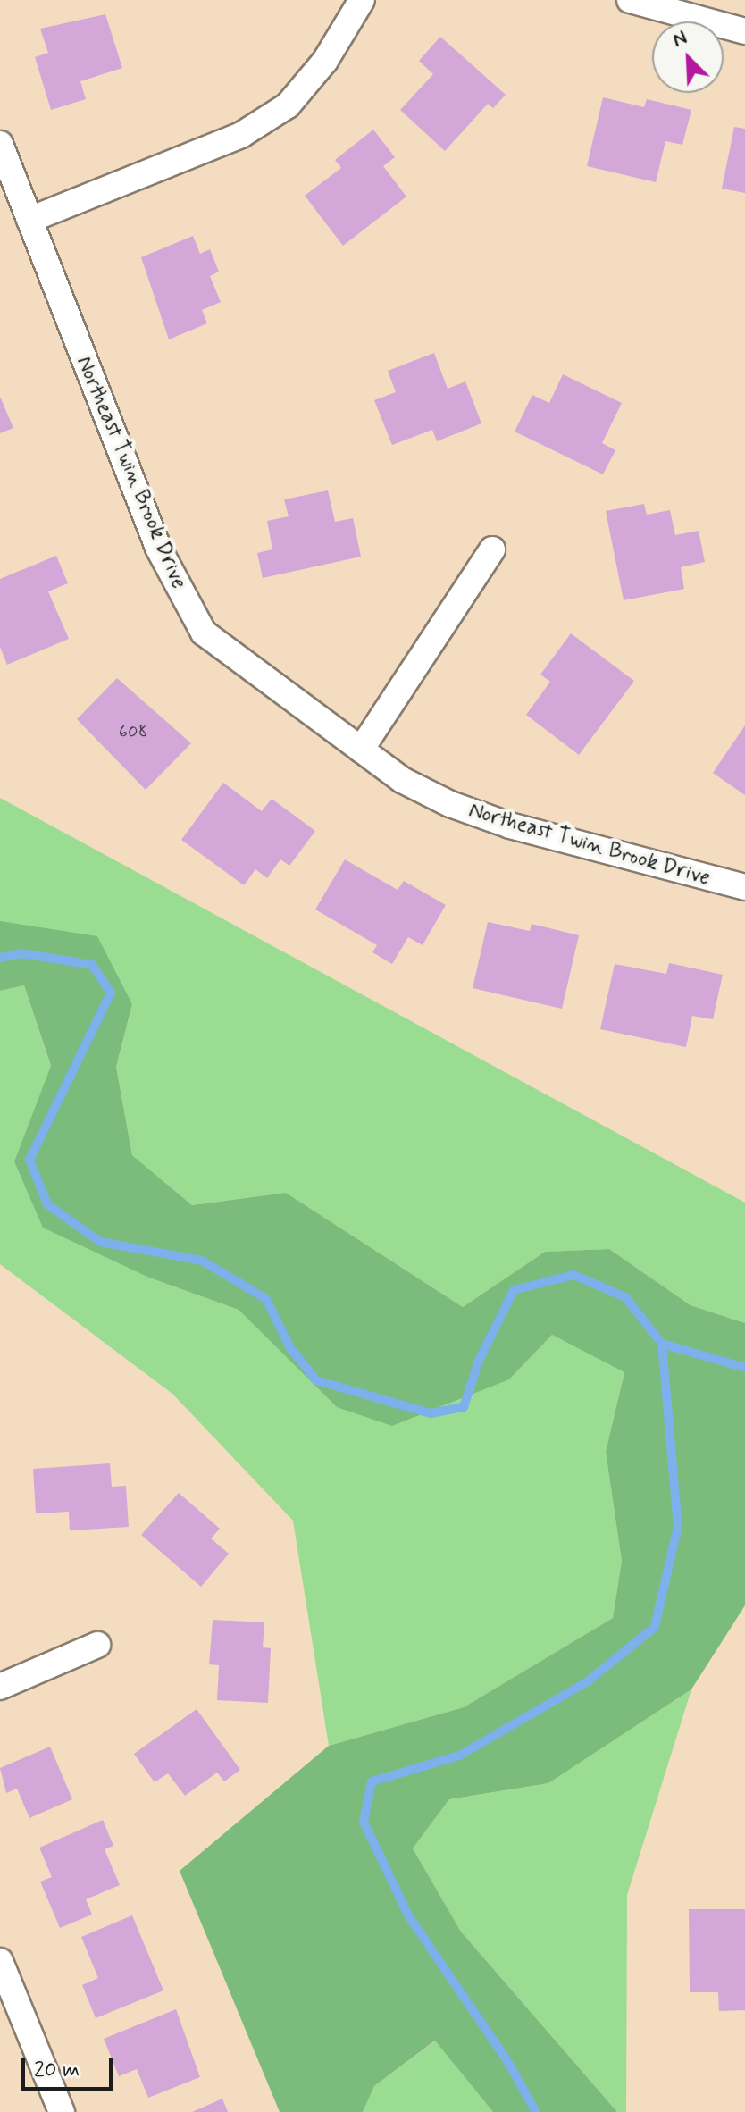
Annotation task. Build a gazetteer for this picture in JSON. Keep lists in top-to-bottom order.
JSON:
{
  "streets": {
    "street": ["Northeast Twin Brook Drive"]
  },
  "house_numbers": ["608"],
  "scale_bar": "20 m",
  "north": "top left"
}
